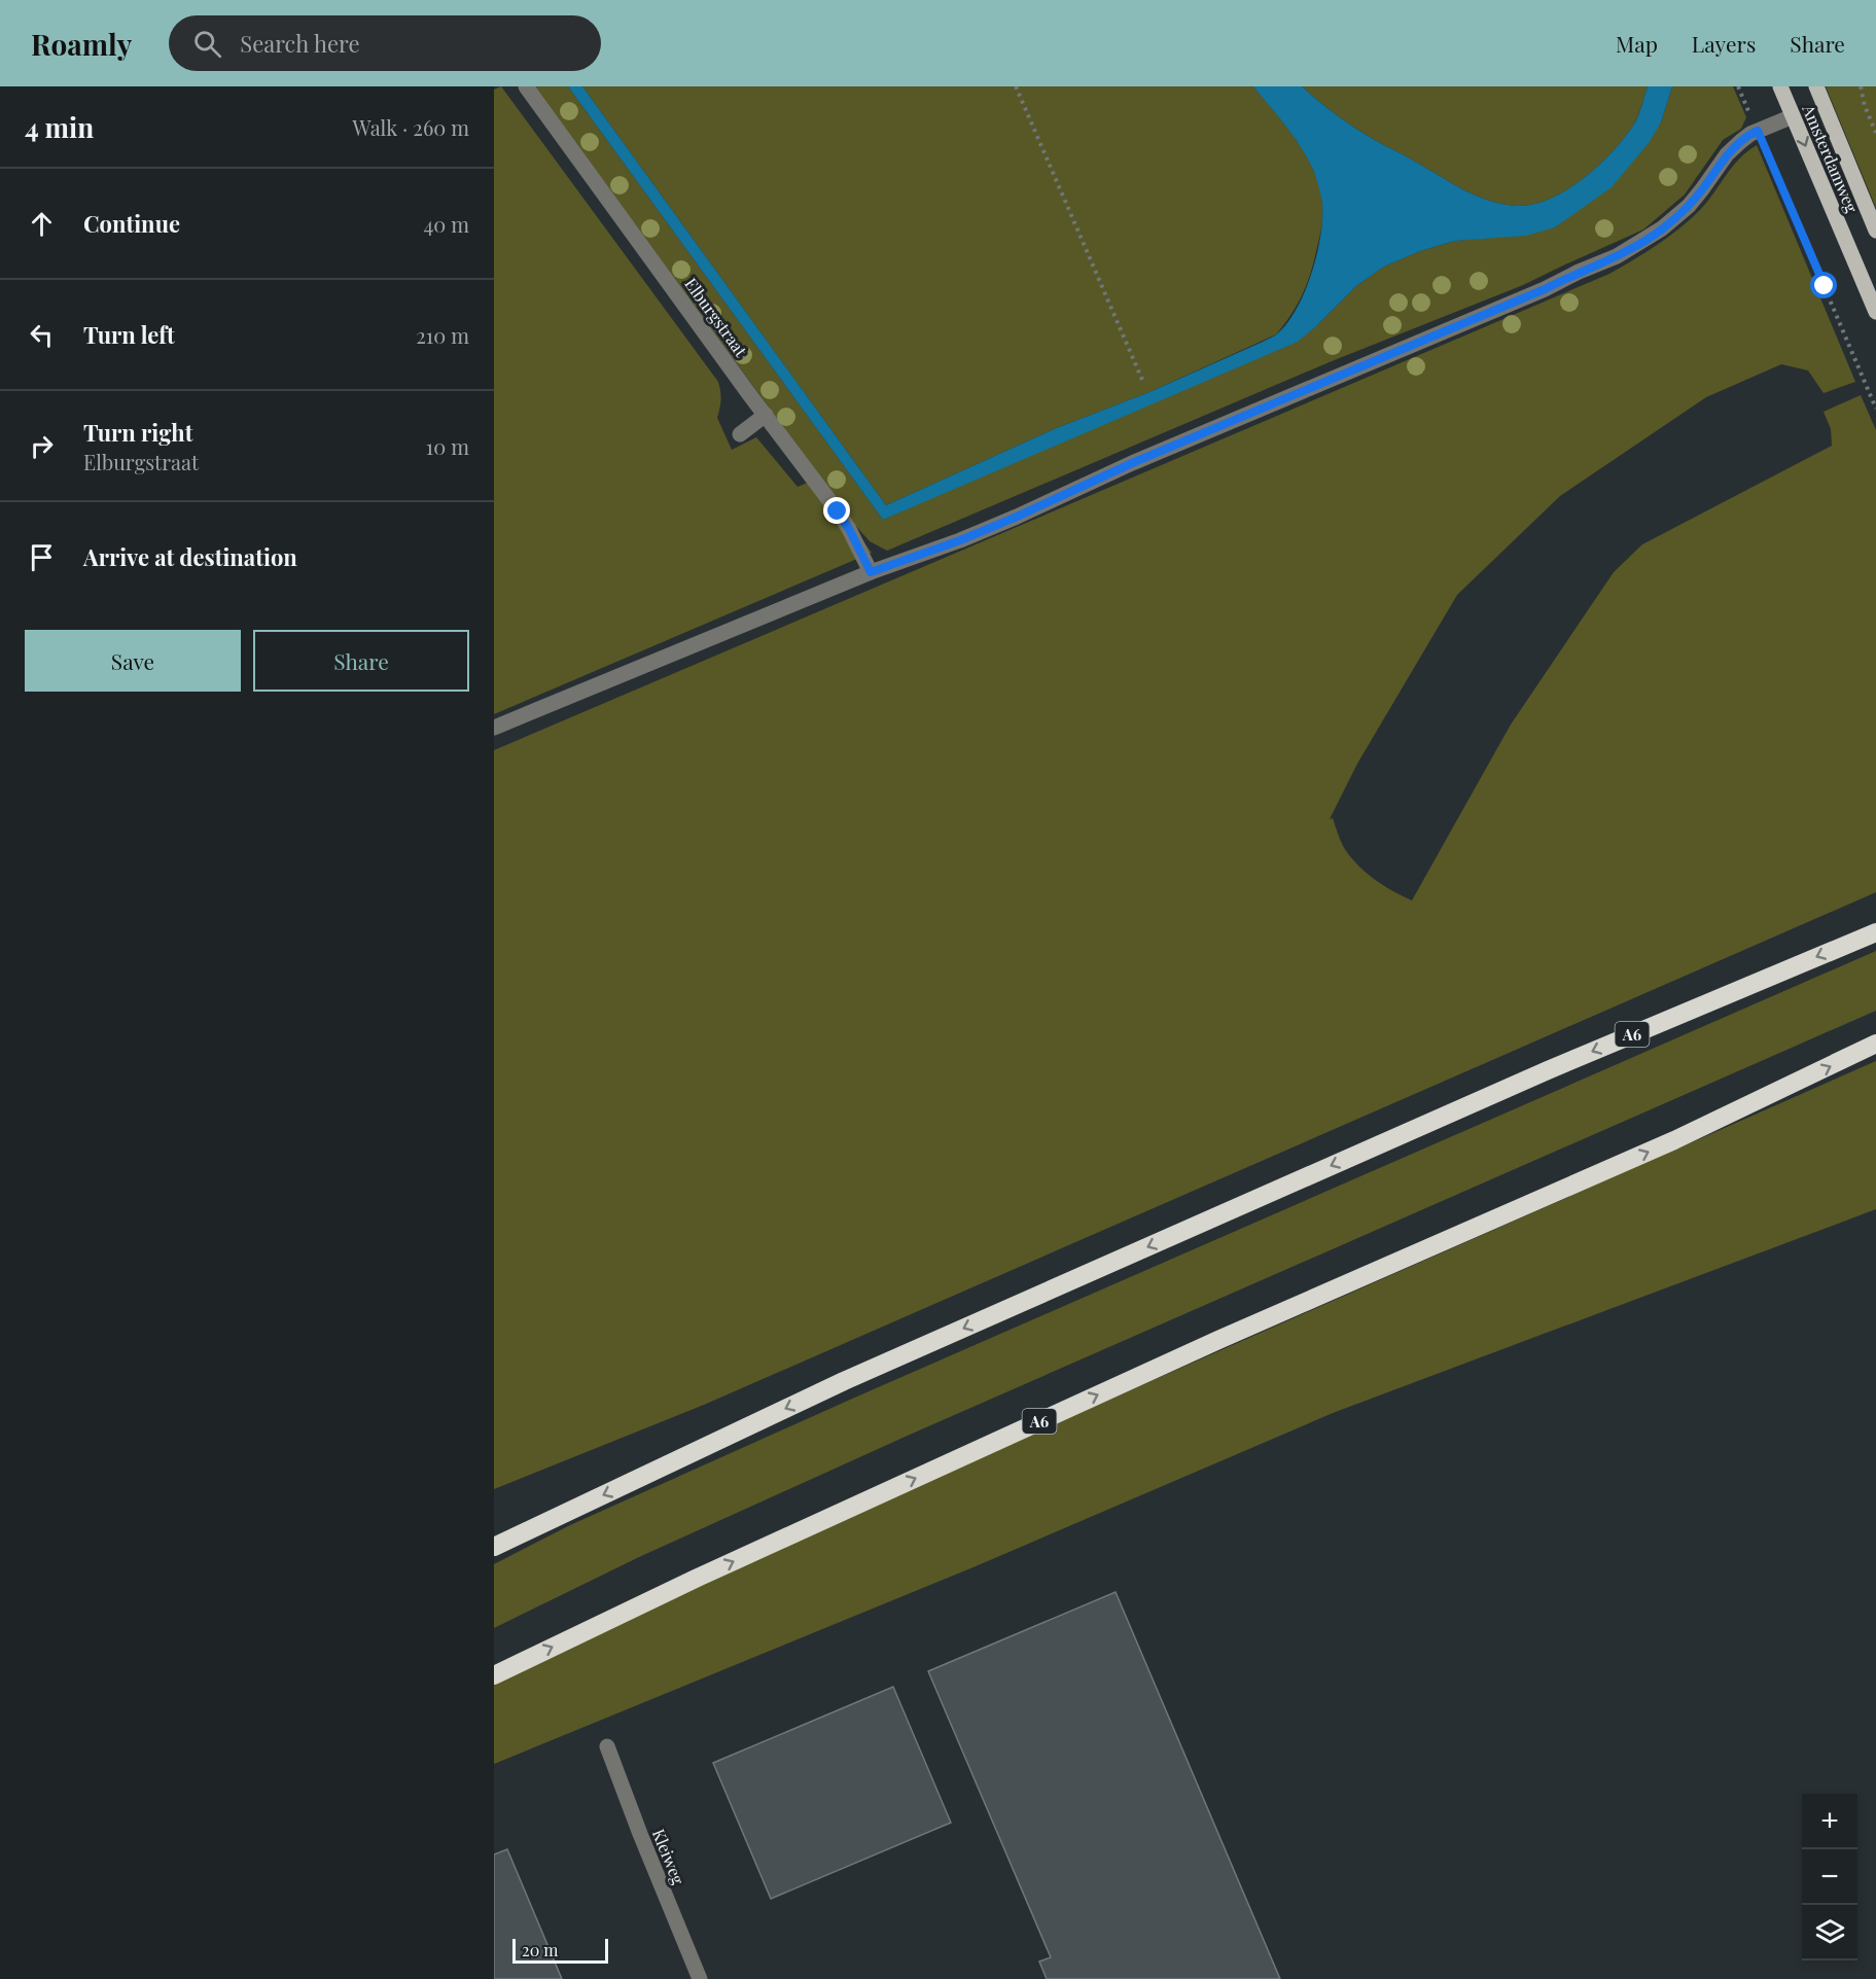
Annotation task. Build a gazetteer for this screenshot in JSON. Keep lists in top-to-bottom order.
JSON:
{
  "streets": {
    "highway": ["A6"],
    "main road": ["Amsterdamweg"],
    "street": ["Elburgstraat", "Kleiweg"]
  },
  "scale_bar": "20 m",
  "page": {
    "header": "Roamly",
    "search": "Search here",
    "nav": ["Map", "Layers", "Share"],
    "heading": ["4 min", "Walk · 260 m"],
    "list": [
      ["Continue", "40 m"],
      ["Turn left", "210 m"],
      ["Turn right", "Elburgstraat", "10 m"],
      "Arrive at destination"
    ],
    "buttons": ["Save", "Share"],
    "map_buttons": ["+", "−"],
    "scale": "20 m"
  }
}
